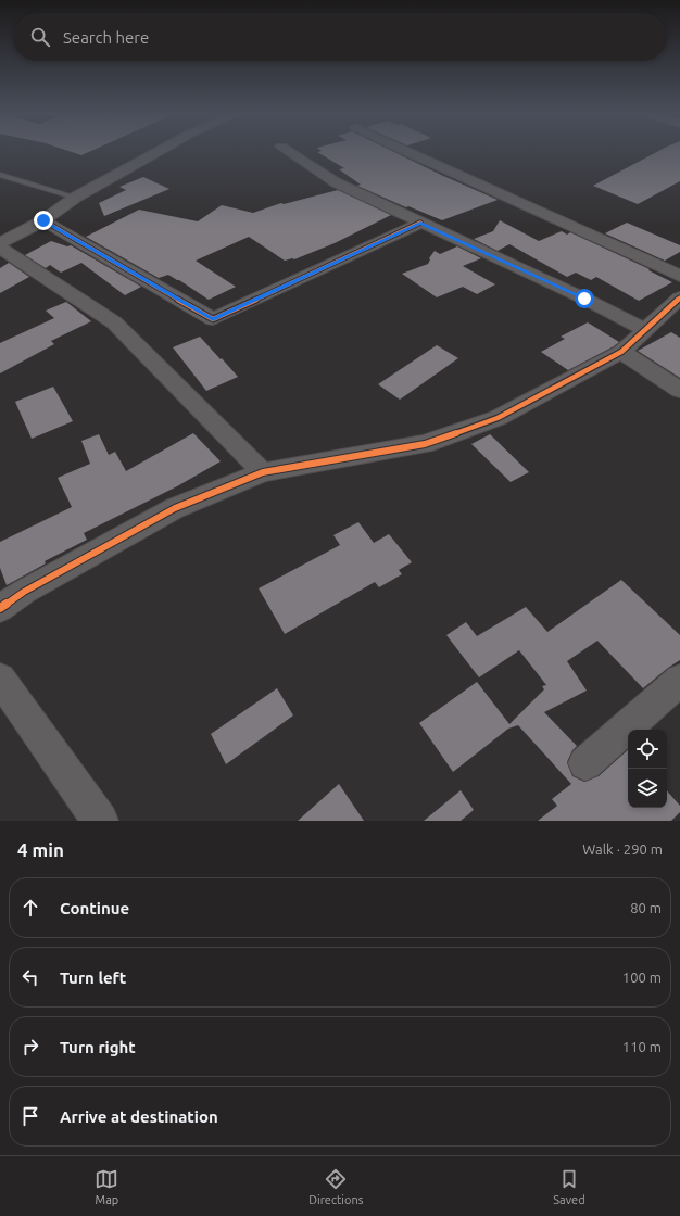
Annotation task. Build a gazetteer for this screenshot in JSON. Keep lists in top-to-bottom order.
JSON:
{
  "page": {
    "search": "Search here",
    "heading": ["4 min", "Walk · 290 m"],
    "list": [
      ["Continue", "80 m"],
      ["Turn left", "100 m"],
      ["Turn right", "110 m"],
      "Arrive at destination"
    ],
    "nav": ["Map", "Directions", "Saved"]
  }
}
